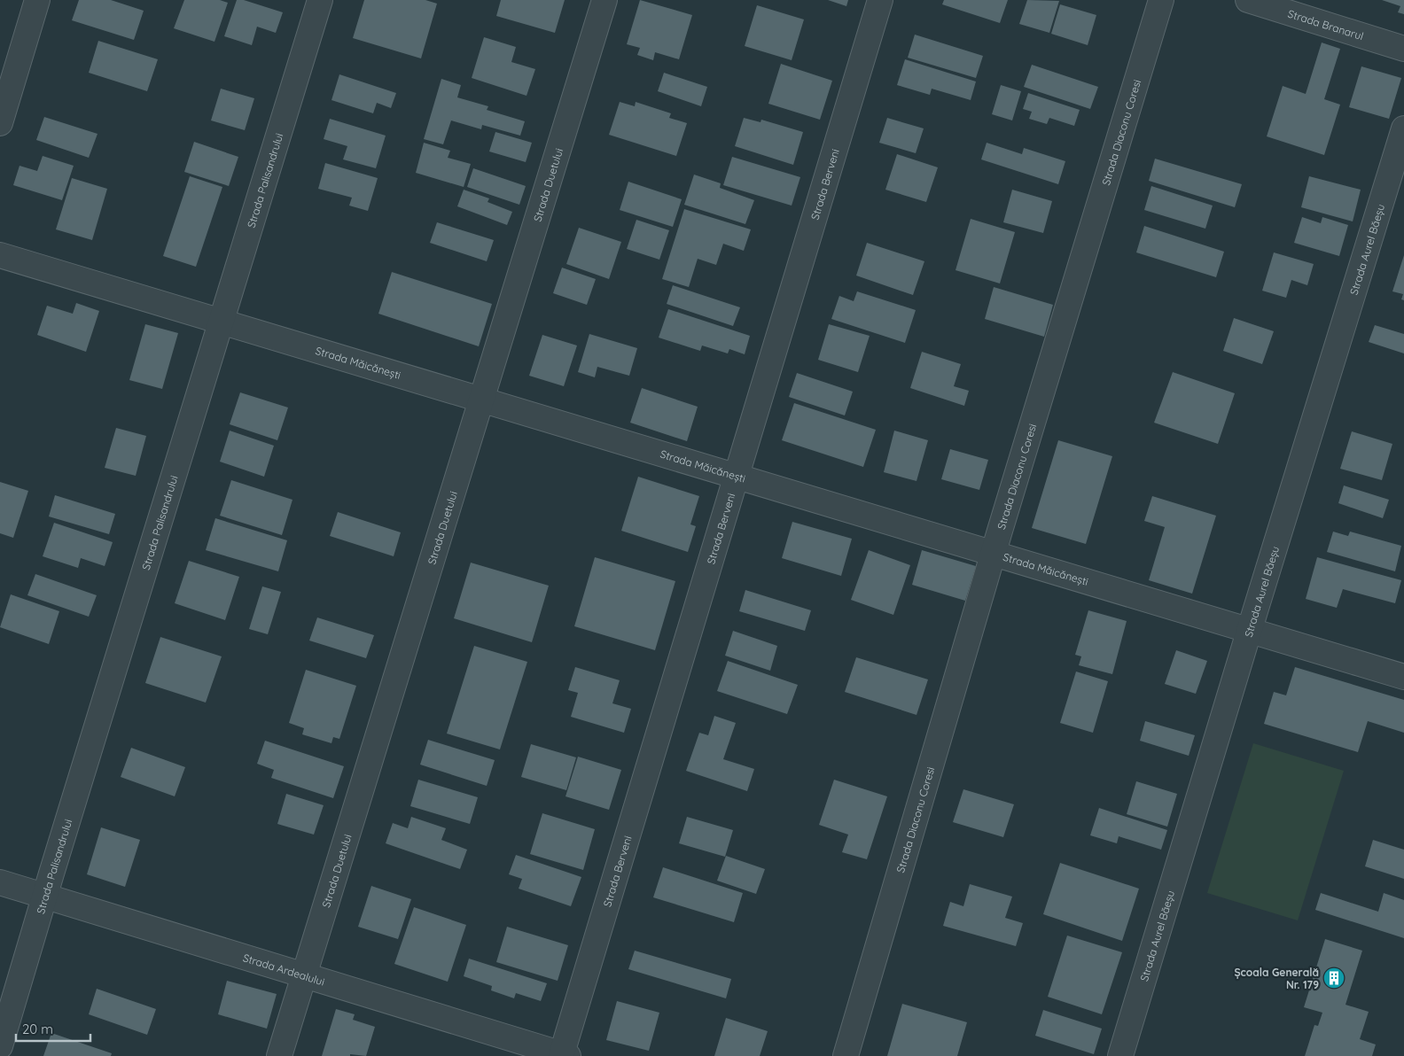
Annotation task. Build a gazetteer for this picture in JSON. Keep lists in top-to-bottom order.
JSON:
{
  "streets": {
    "street": [
      "Strada Branarul",
      "Strada Diaconu Coresi",
      "Strada Palisandrului",
      "Strada Berveni",
      "Strada Duetului",
      "Strada Aurel Băeșu",
      "Strada Măicănești",
      "Strada Ardealului"
    ]
  },
  "crossings": [
    ["Strada Diaconu Coresi", "Strada Măicănești"],
    ["Strada Palisandrului", "Strada Măicănești"],
    ["Strada Palisandrului", "Strada Ardealului"],
    ["Strada Berveni", "Strada Măicănești"],
    ["Strada Berveni", "Strada Ardealului"],
    ["Strada Duetului", "Strada Măicănești"],
    ["Strada Duetului", "Strada Ardealului"],
    ["Strada Aurel Băeșu", "Strada Măicănești"]
  ],
  "places": {
    "building": ["Școala Generală Nr. 179"]
  },
  "scale_bar": "20 m"
}
